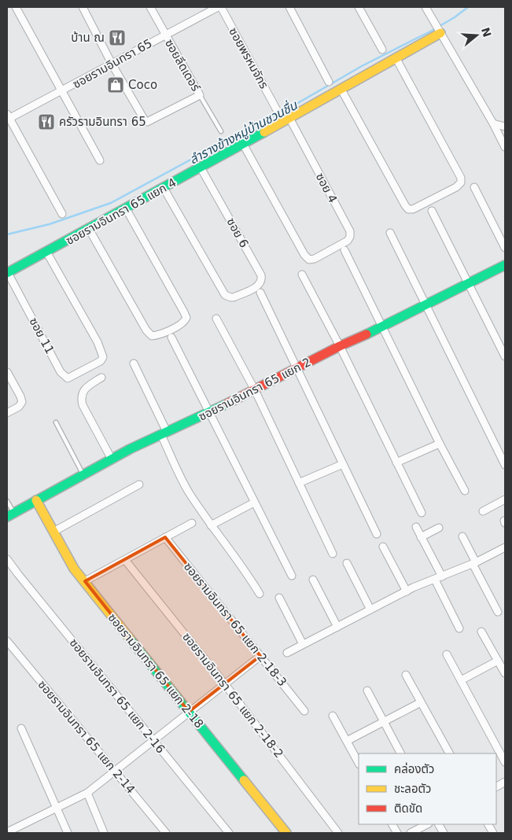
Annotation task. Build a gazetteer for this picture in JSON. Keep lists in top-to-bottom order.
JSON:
{
  "streets": {
    "street": [
      "ซอยพรหมจักร",
      "ซอยรามอินทรา 65",
      "ซอยลีดเดอร์",
      "ซอย 4",
      "ซอยรามอินทรา 65 แยก 4",
      "ซอย 6",
      "ซอย 11",
      "ซอยรามอินทรา 65 แยก 2",
      "ซอยรามอินทรา 65 แยก 2-18-3",
      "ซอยรามอินทรา 65 แยก 2-18",
      "ซอยรามอินทรา 65 แยก 2-18-2",
      "ซอยรามอินทรา 65 แยก 2-16",
      "ซอยรามอินทรา 65 แยก 2-14"
    ]
  },
  "crossings": [
    ["ซอยรามอินทรา 65", "ซอยลีดเดอร์"],
    ["ซอย 4", "ซอยรามอินทรา 65 แยก 4"],
    ["ซอยรามอินทรา 65 แยก 4", "ซอย 6"],
    ["ซอยรามอินทรา 65 แยก 4", "ซอย 11"],
    ["ซอยรามอินทรา 65 แยก 2", "ซอยรามอินทรา 65 แยก 2-18"]
  ],
  "water": ["ลำรางข้างหมู่บ้านชวนชื่น"],
  "places": {
    "restaurant": ["บ้าน ณ", "ครัวรามอินทรา 65"],
    "shop": ["Coco"]
  },
  "legend": ["คล่องตัว", "ชะลอตัว", "ติดขัด"],
  "north": "right"
}
